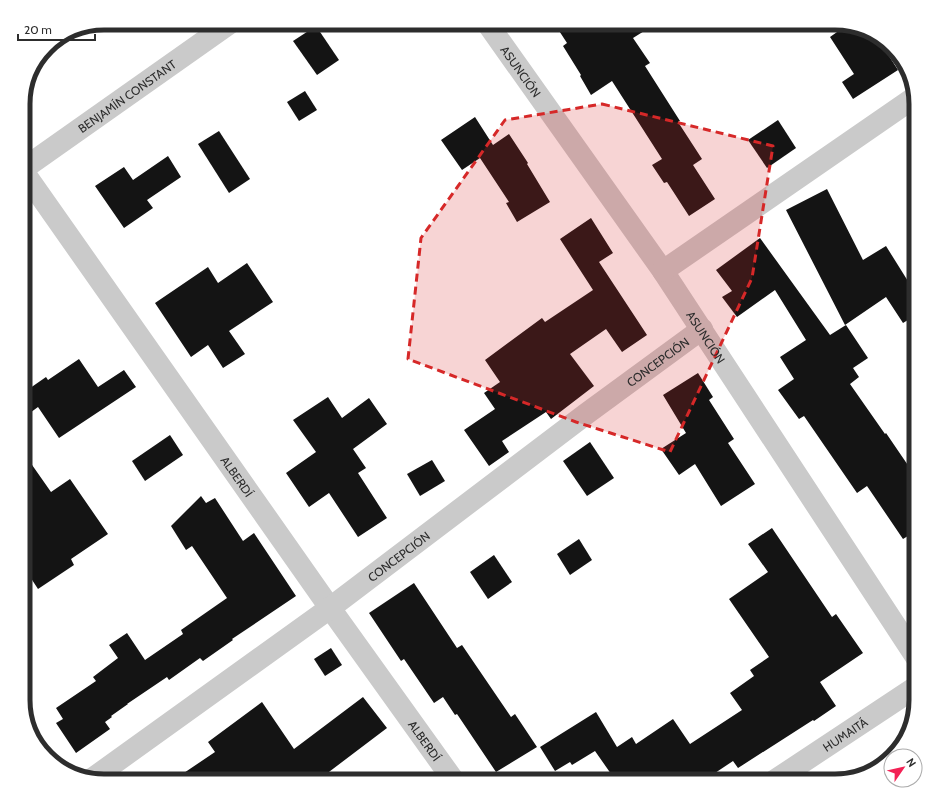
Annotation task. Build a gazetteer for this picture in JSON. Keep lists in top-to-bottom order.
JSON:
{
  "streets": {
    "street": [
      "ASUNCIÓN",
      "BENJAMÍN CONSTANT",
      "CONCEPCIÓN",
      "ALBERDÍ",
      "HUMAITÁ"
    ]
  },
  "crossings": [
    ["ASUNCIÓN", "CONCEPCIÓN"],
    ["CONCEPCIÓN", "ALBERDÍ"]
  ],
  "scale_bar": "20 m",
  "north": "top right"
}
